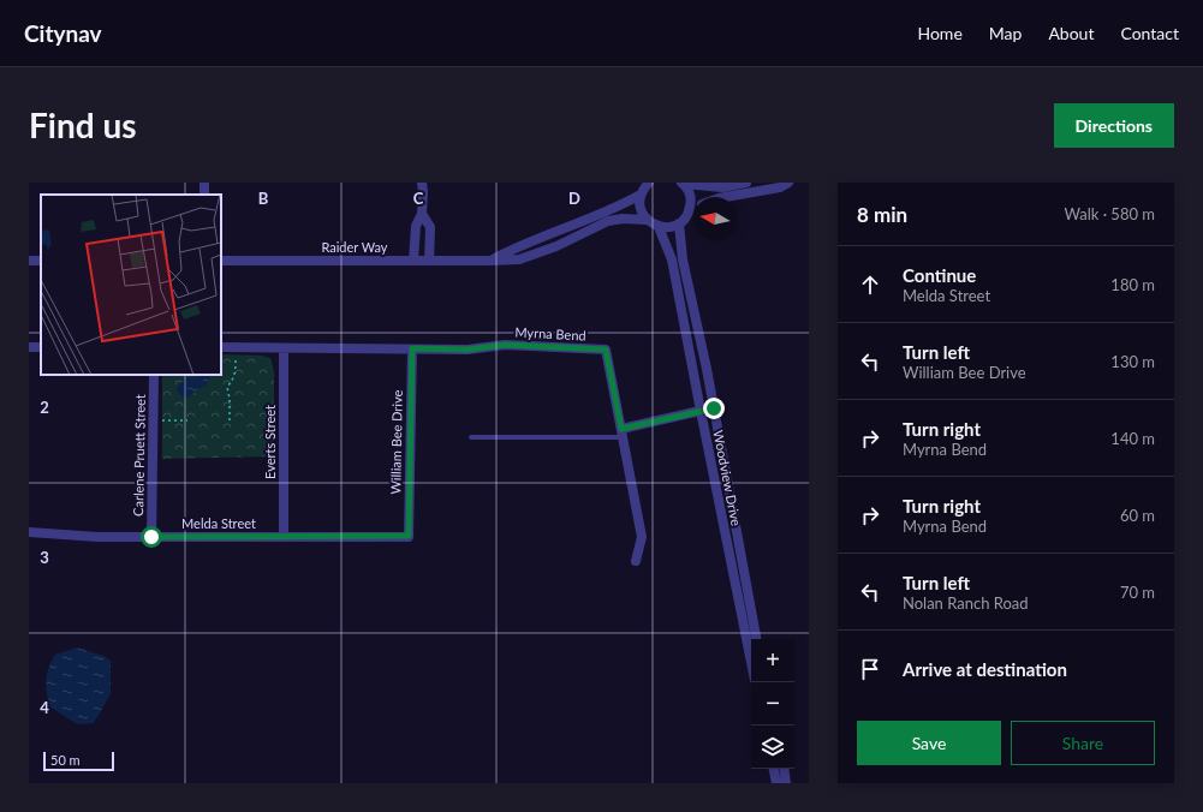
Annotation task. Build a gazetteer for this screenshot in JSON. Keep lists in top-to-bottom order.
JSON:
{
  "streets": {
    "street": [
      "Raider Way",
      "Myrna Bend",
      "Everts Street",
      "William Bee Drive",
      "Carlene Pruett Street",
      "Woodview Drive",
      "Melda Street"
    ]
  },
  "crossings": [
    ["Myrna Bend", "Everts Street"],
    ["Myrna Bend", "William Bee Drive"],
    ["Everts Street", "Melda Street"],
    ["William Bee Drive", "Melda Street"],
    ["Carlene Pruett Street", "Melda Street"]
  ],
  "scale_bar": "50 m",
  "north": "left",
  "page": {
    "header": "Citynav",
    "nav": [
      "Home",
      "Map",
      "About",
      "Contact"
    ],
    "buttons": [
      "Directions",
      ["Save", "Share"]
    ],
    "title": "Find us",
    "heading": ["8 min", "Walk · 580 m"],
    "list": [
      ["Continue", "Melda Street", "180 m"],
      ["Turn left", "William Bee Drive", "130 m"],
      ["Turn right", "Myrna Bend", "140 m"],
      ["Turn right", "Myrna Bend", "60 m"],
      ["Turn left", "Nolan Ranch Road", "70 m"],
      "Arrive at destination"
    ],
    "map_buttons": ["+", "−"],
    "scale": "50 m"
  },
  "grid": {
    "columns": ["B", "C", "D"],
    "rows": ["2", "3", "4"]
  }
}
